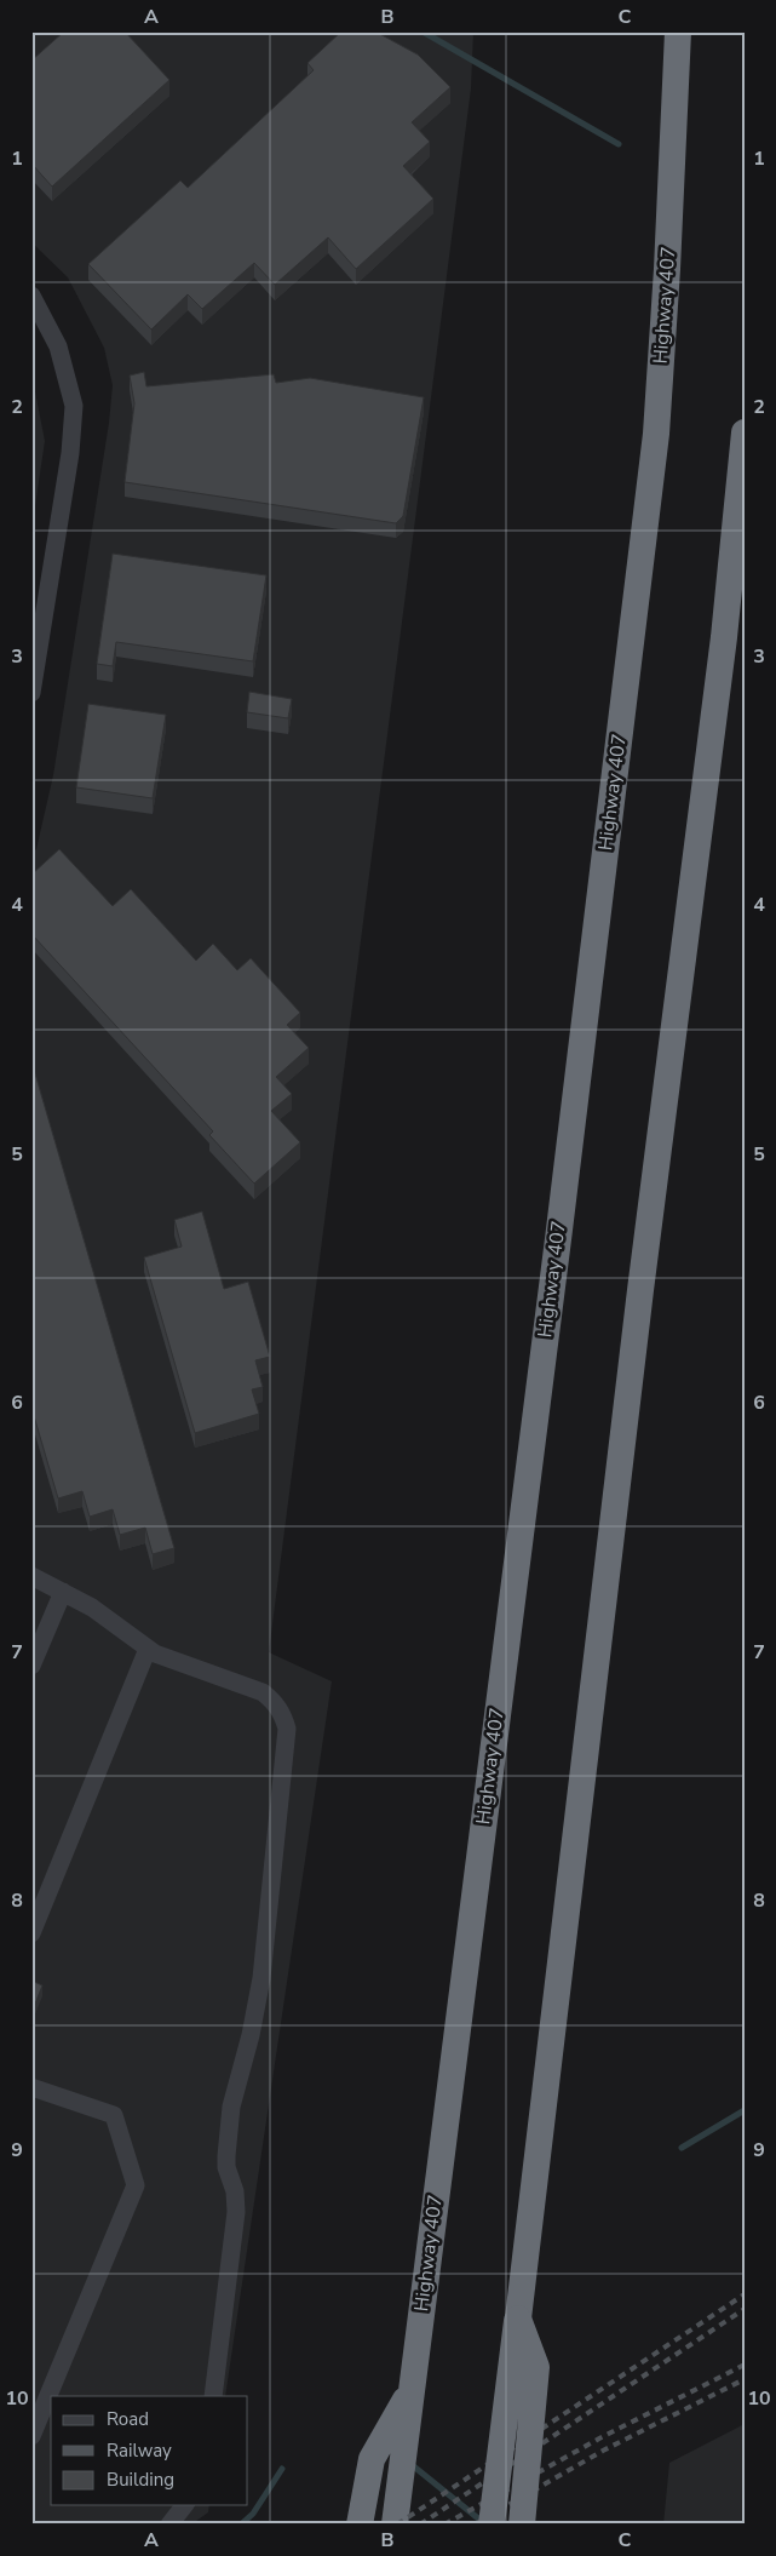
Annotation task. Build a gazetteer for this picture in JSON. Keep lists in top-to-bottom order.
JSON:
{
  "streets": {
    "highway": ["Highway 407"]
  },
  "legend": ["Road", "Railway", "Building"],
  "grid": {
    "columns": ["A", "B", "C"],
    "rows": [
      "1",
      "2",
      "3",
      "4",
      "5",
      "6",
      "7",
      "8",
      "9",
      "10"
    ]
  }
}
